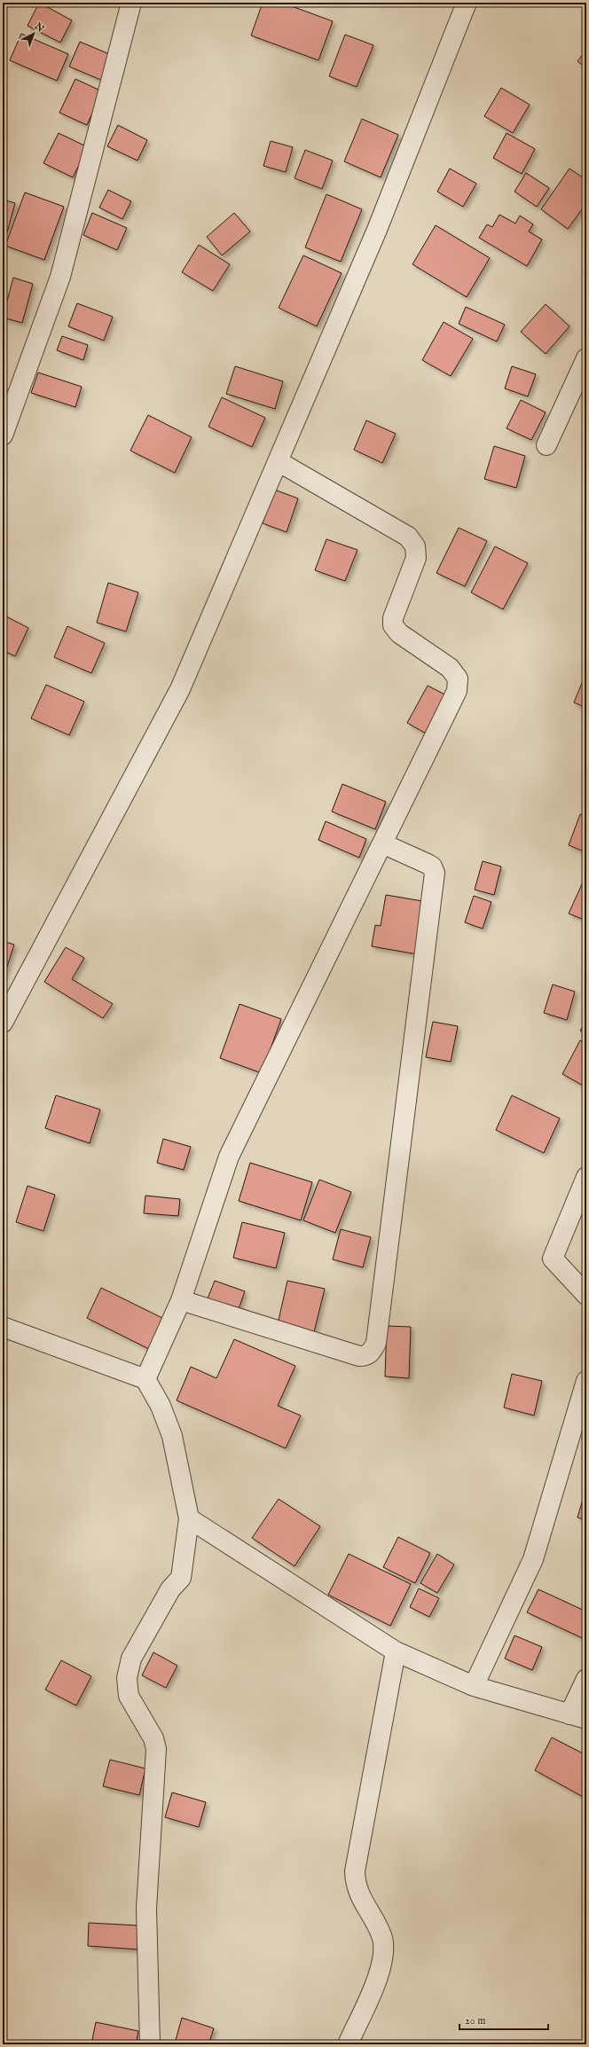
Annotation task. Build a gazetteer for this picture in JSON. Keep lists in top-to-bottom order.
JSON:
{
  "scale_bar": "20 m",
  "north": "top right"
}
